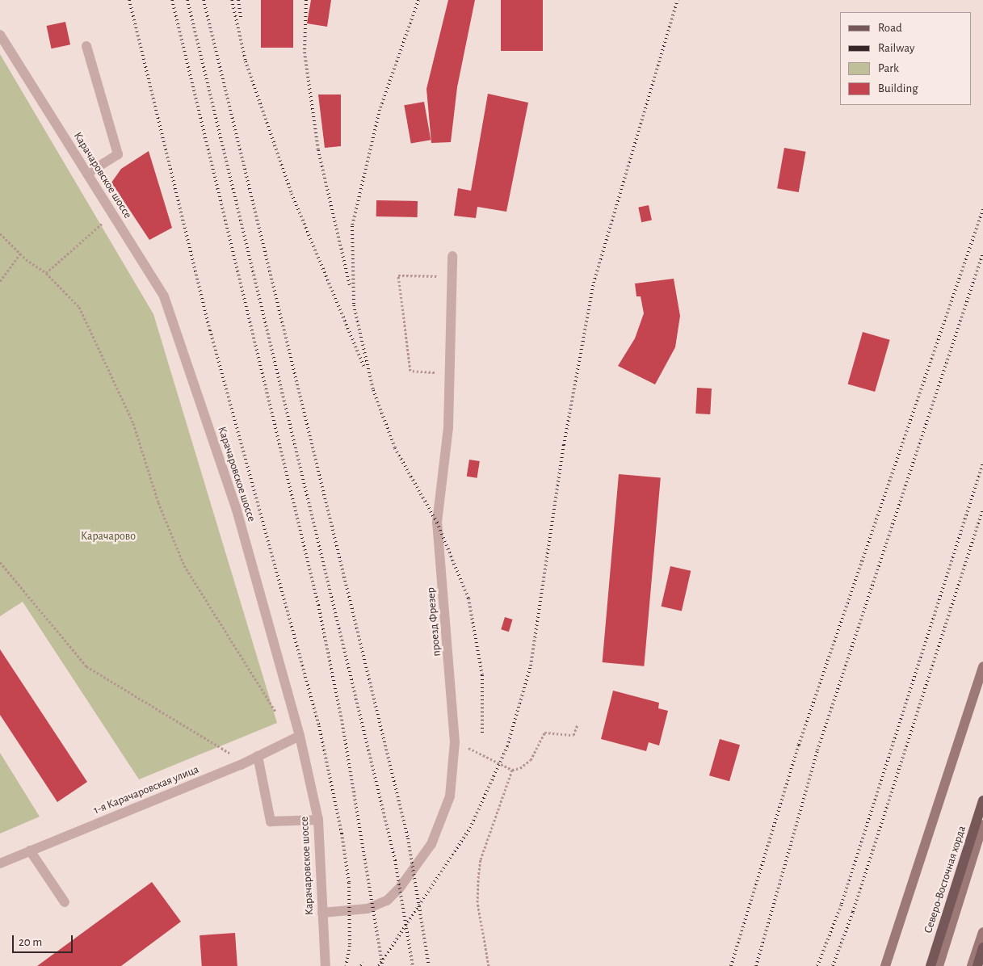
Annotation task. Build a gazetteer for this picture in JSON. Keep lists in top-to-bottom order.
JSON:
{
  "streets": {
    "main road": ["Северо-Восточная хорда"],
    "street": ["Карачаровское шоссе", "проезд Фрезер", "1-я Карачаровская улица"]
  },
  "crossings": [
    ["Карачаровское шоссе", "проезд Фрезер"],
    ["Карачаровское шоссе", "1-я Карачаровская улица"]
  ],
  "parks": ["Карачарово"],
  "legend": [
    "Road",
    "Railway",
    "Park",
    "Building"
  ],
  "scale_bar": "20 m"
}
